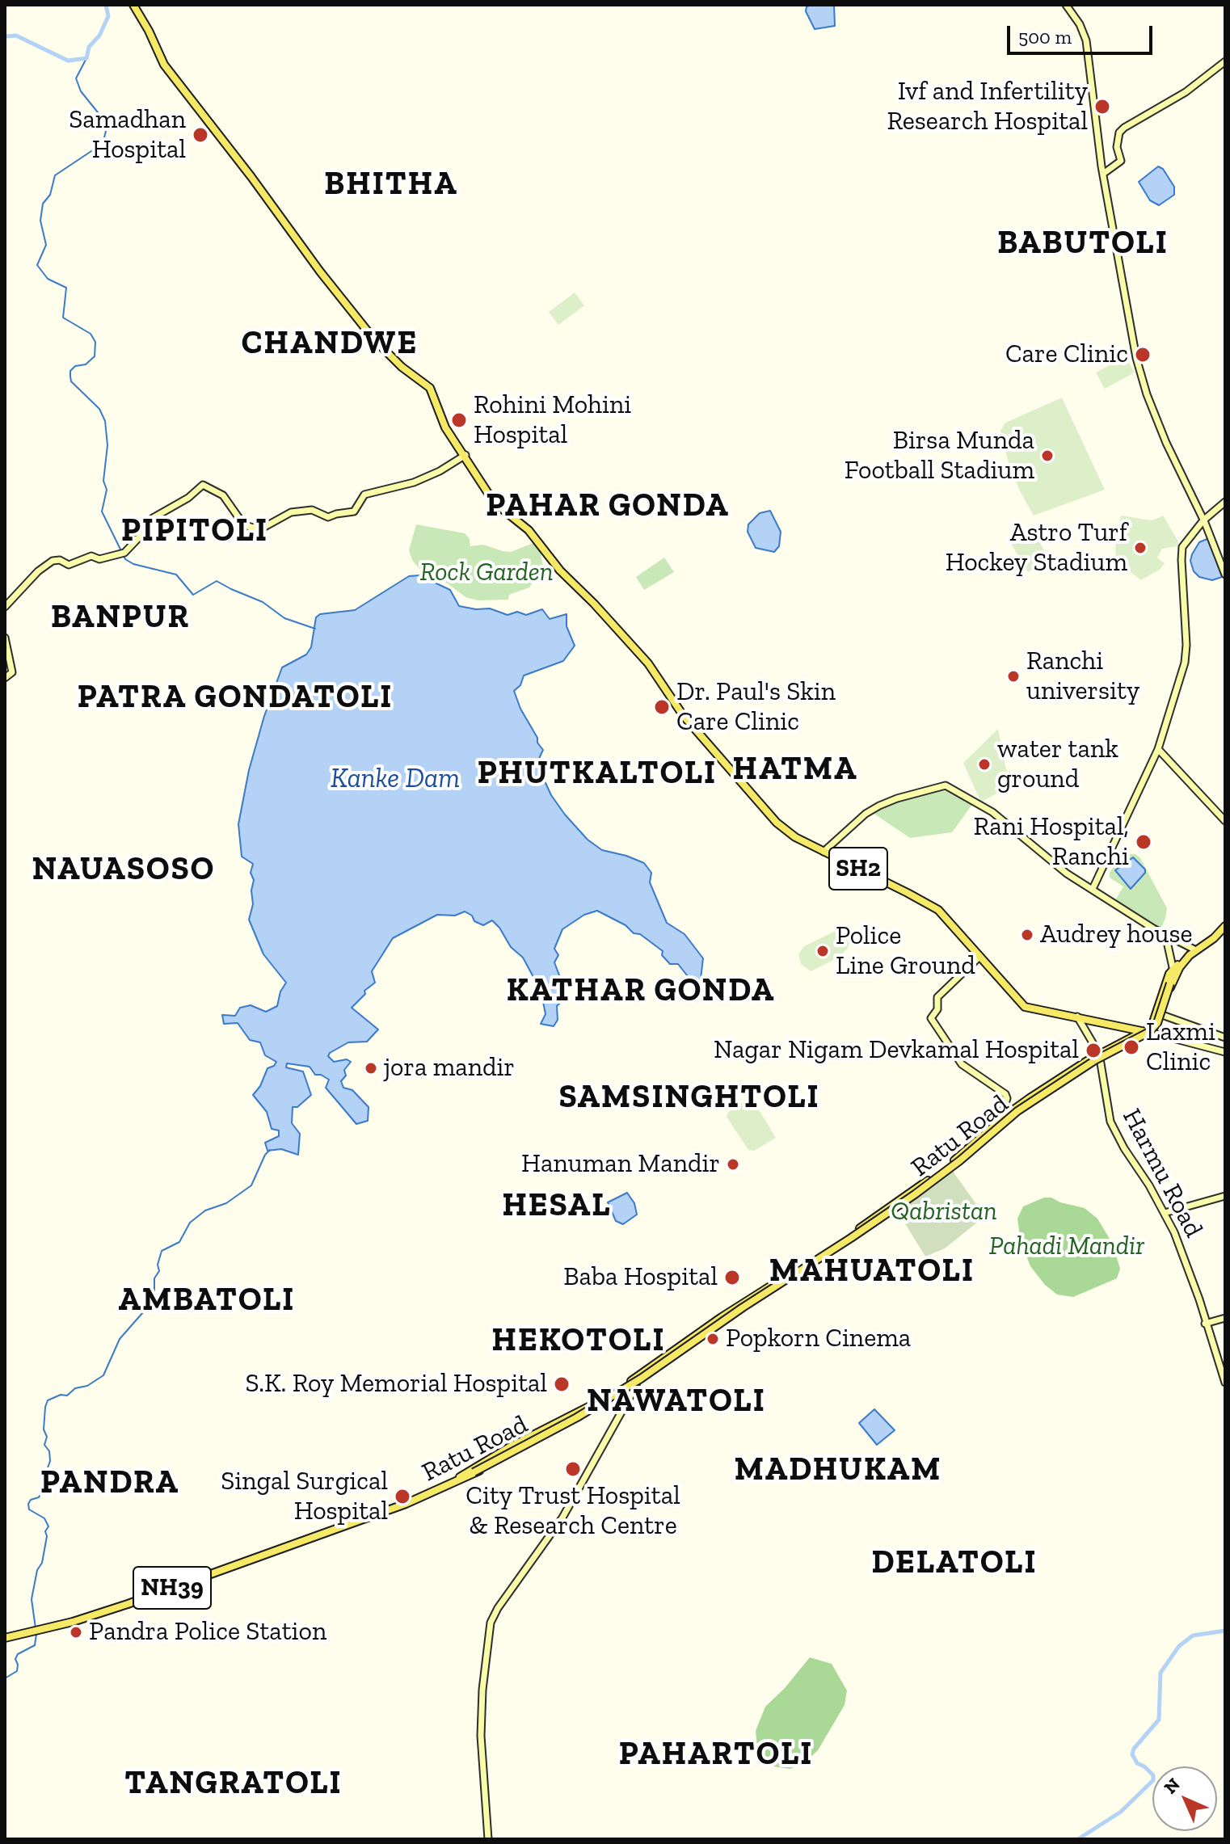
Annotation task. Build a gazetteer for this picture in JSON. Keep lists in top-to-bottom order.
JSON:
{
  "streets": {
    "main road": ["SH2", "Ratu Road", "NH39"],
    "street": ["Harmu Road"]
  },
  "crossings": [
    ["Ratu Road", "Harmu Road"]
  ],
  "districts": [
    "BHITHA",
    "BABUTOLI",
    "CHANDWE",
    "PAHAR GONDA",
    "PIPITOLI",
    "BANPUR",
    "PATRA GONDATOLI",
    "HATMA",
    "PHUTKALTOLI",
    "NAUASOSO",
    "KATHAR GONDA",
    "SAMSINGHTOLI",
    "HESAL",
    "MAHUATOLI",
    "AMBATOLI",
    "HEKOTOLI",
    "NAWATOLI",
    "MADHUKAM",
    "PANDRA",
    "DELATOLI",
    "PAHARTOLI",
    "TANGRATOLI"
  ],
  "water": ["Kanke Dam"],
  "parks": ["Rock Garden", "Qabristan", "Pahadi Mandir"],
  "places": [
    "Ivf and Infertility Research Hospital",
    "Samadhan Hospital",
    "Care Clinic",
    "Rohini Mohini Hospital",
    "Birsa Munda Football Stadium",
    "Astro Turf Hockey Stadium",
    "Ranchi university",
    "Dr. Paul's Skin Care Clinic",
    "water tank ground",
    "Rani Hospital, Ranchi",
    "Audrey house",
    "Police Line Ground",
    "Laxmi Clinic",
    "Nagar Nigam Devkamal Hospital",
    "jora mandir",
    "Hanuman Mandir",
    "Baba Hospital",
    "Popkorn Cinema",
    "S.K. Roy Memorial Hospital",
    "City Trust Hospital & Research Centre",
    "Singal Surgical Hospital",
    "Pandra Police Station"
  ],
  "scale_bar": "500 m",
  "north": "top left"
}
